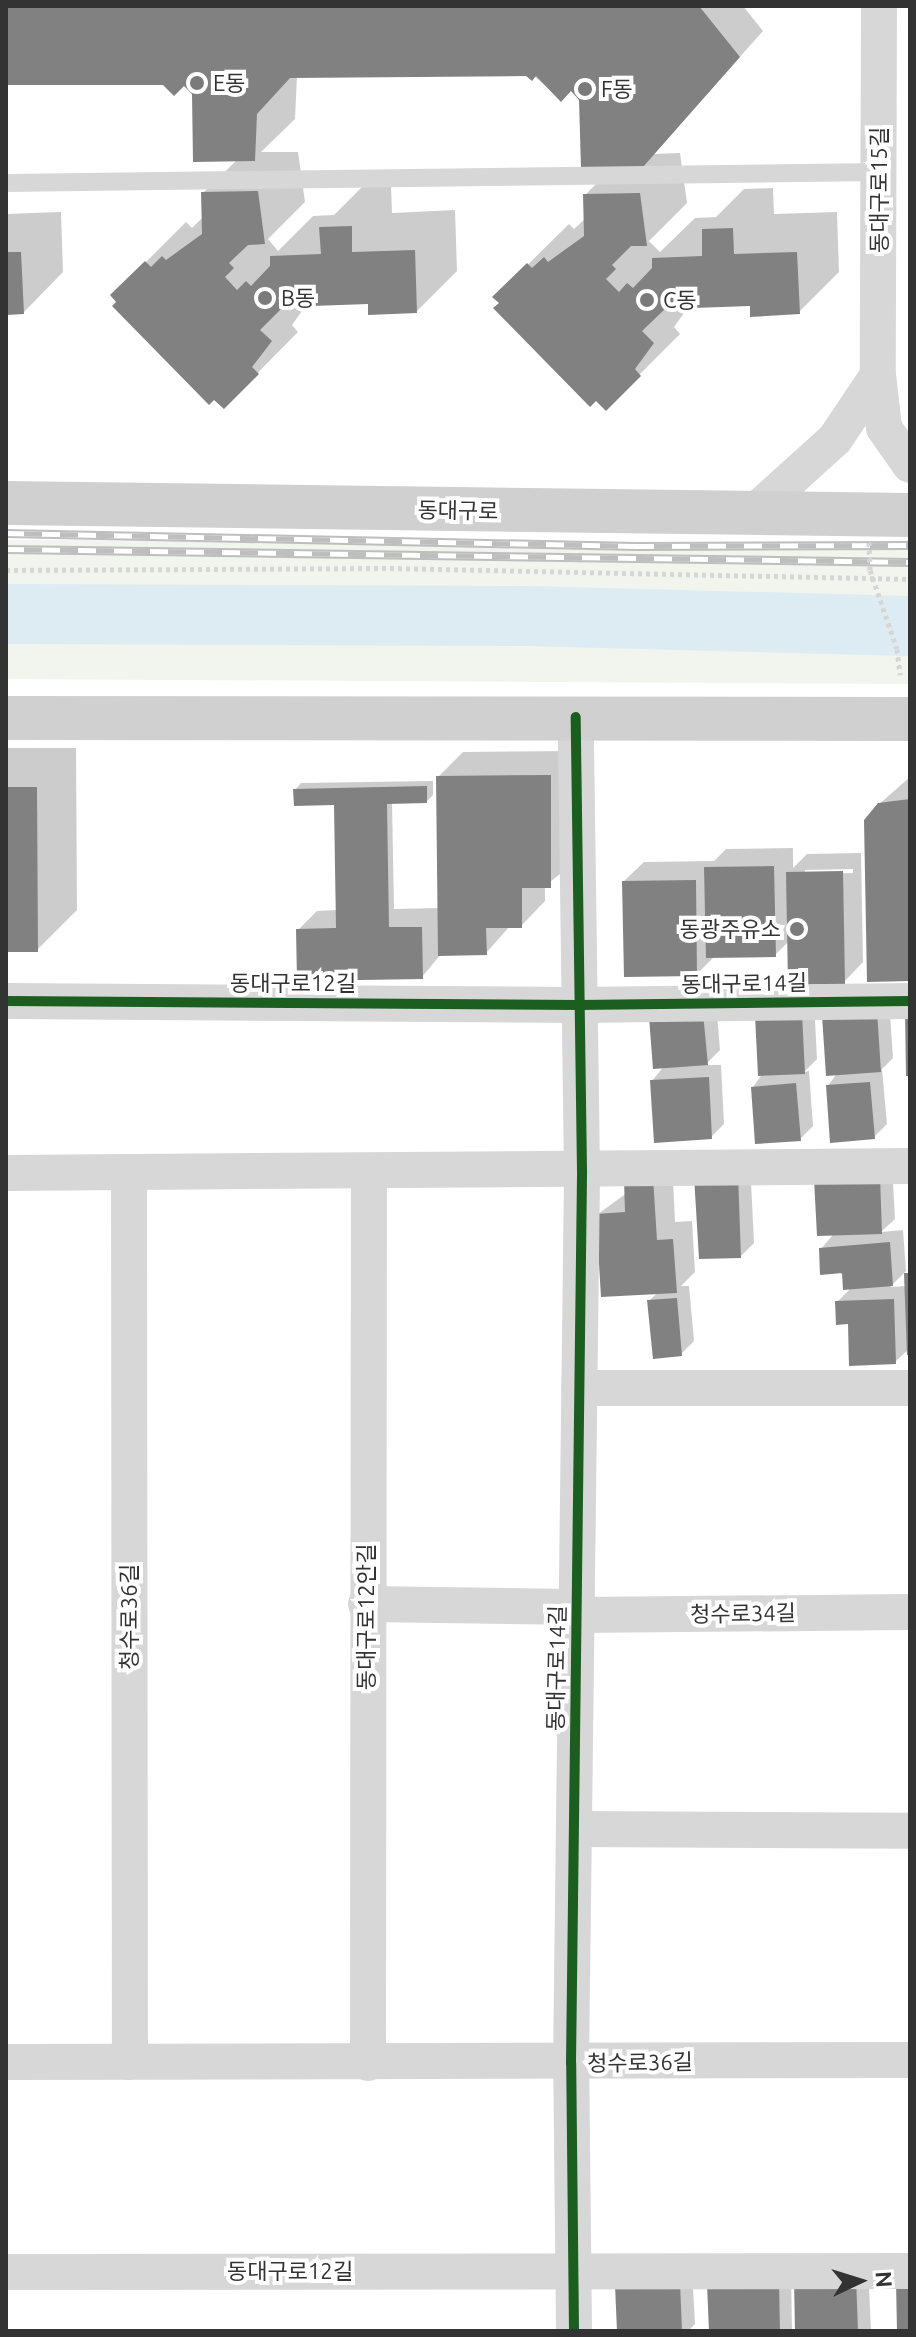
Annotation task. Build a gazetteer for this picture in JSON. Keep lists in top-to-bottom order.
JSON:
{
  "streets": {
    "main road": ["동대구로"],
    "street": [
      "동대구로15길",
      "동대구로12길",
      "동대구로14길",
      "청수로34길",
      "청수로36길",
      "동대구로12안길"
    ]
  },
  "crossings": [
    ["동대구로12길", "동대구로14길"],
    ["동대구로14길", "청수로34길"],
    ["동대구로14길", "청수로36길"],
    ["동대구로14길", "동대구로12안길"],
    ["청수로36길", "동대구로12안길"]
  ],
  "places": [
    "E동",
    "F동",
    "B동",
    "C동",
    "동광주유소"
  ],
  "north": "right"
}
